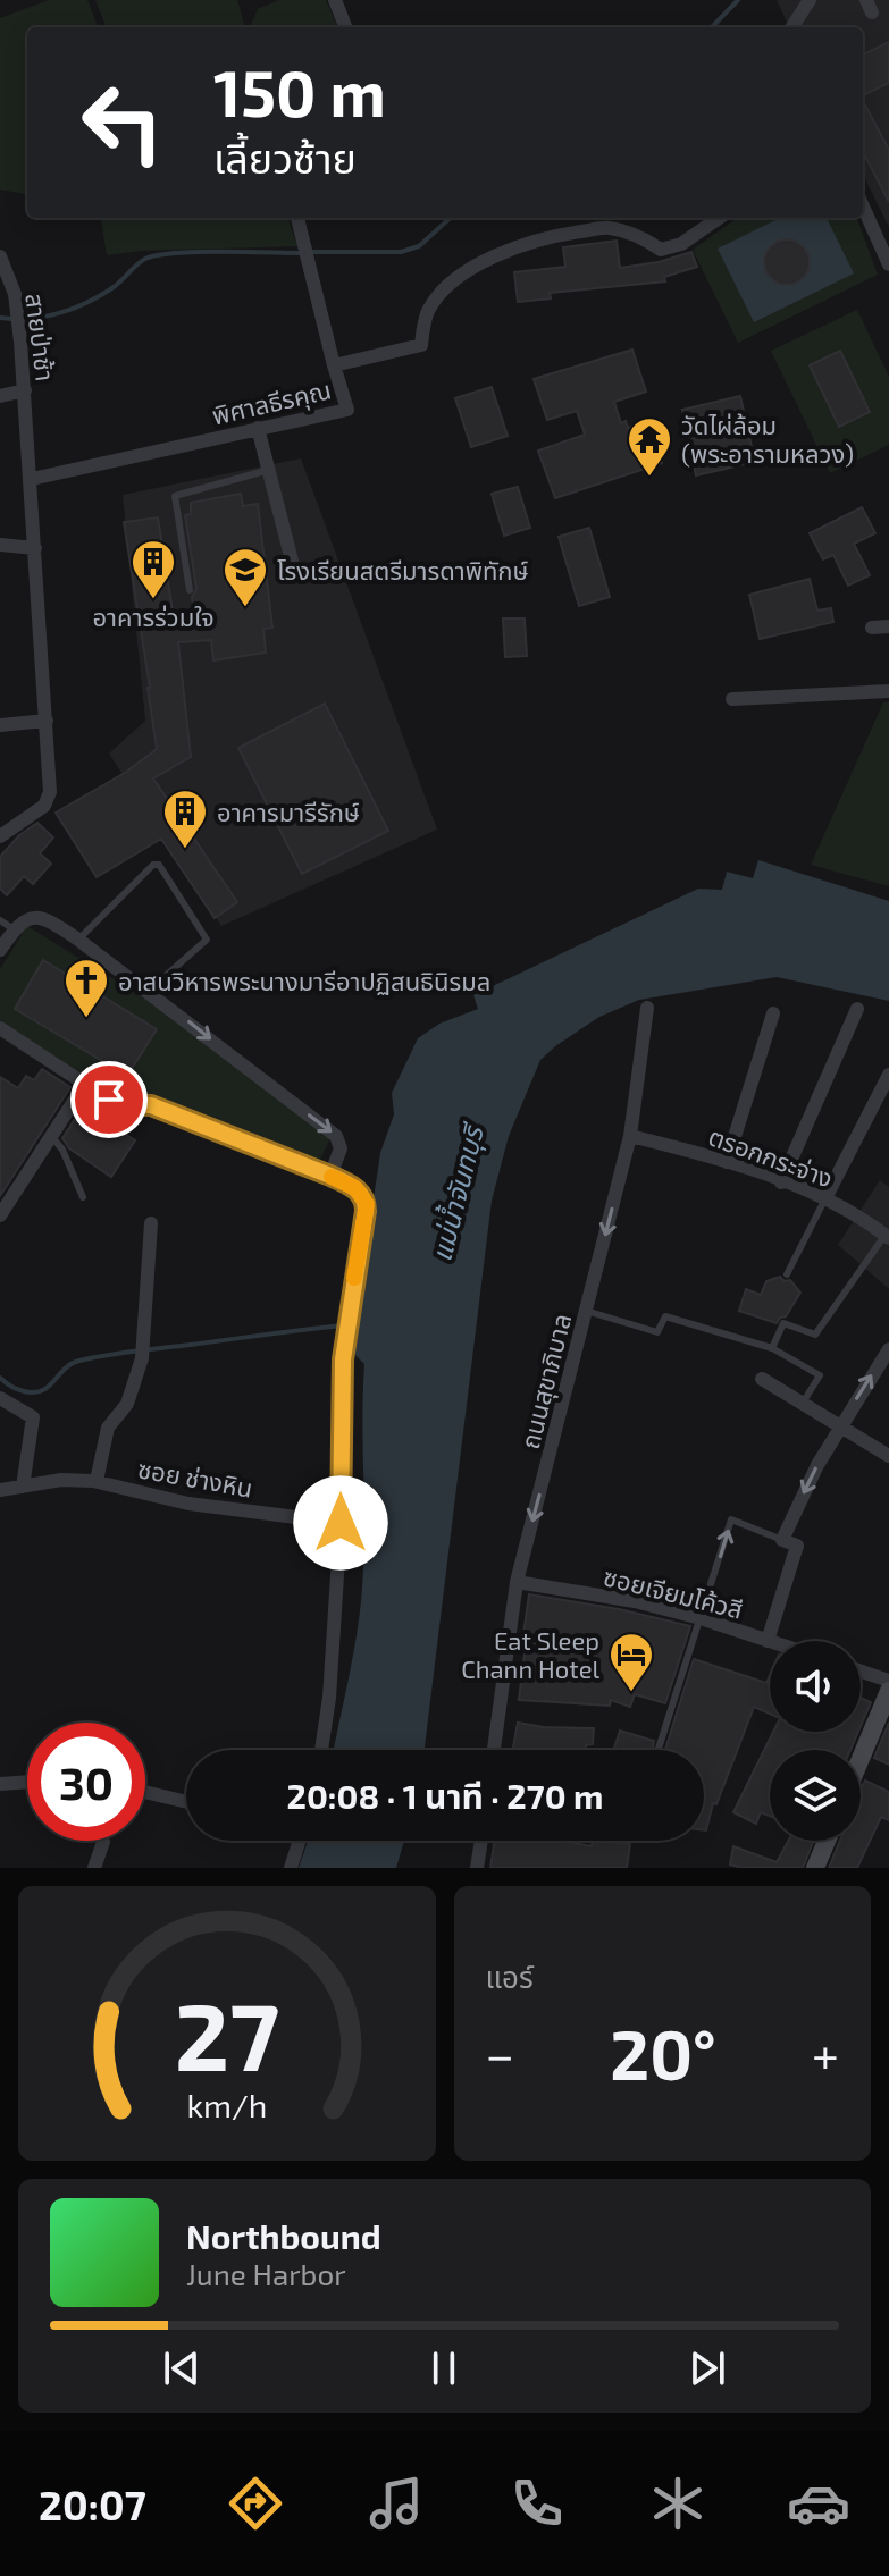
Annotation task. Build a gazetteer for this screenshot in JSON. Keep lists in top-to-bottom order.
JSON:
{
  "streets": {
    "street": [
      "สายป่าช้า",
      "พิศาลธีรคุณ",
      "ตรอกกระจ่าง",
      "ถนนสุขาภิบาล",
      "ซอย ช่างหิน",
      "ซอยเจียมโค้วสี"
    ]
  },
  "crossings": [
    ["สายป่าช้า", "พิศาลธีรคุณ"],
    ["ตรอกกระจ่าง", "ถนนสุขาภิบาล"],
    ["ถนนสุขาภิบาล", "ซอยเจียมโค้วสี"]
  ],
  "one_way": ["ถนนสุขาภิบาล"],
  "water": ["แม่น้ำจันทบุรี"],
  "places": {
    "temple": ["วัดไผ่ล้อม (พระอารามหลวง)"],
    "building": ["อาคารร่วมใจ", "อาคารมารีรักษ์"],
    "school or university": ["โรงเรียนสตรีมารดาพิทักษ์"],
    "church": ["อาสนวิหารพระนางมารีอาปฏิสนธินิรมล"],
    "hotel": ["Eat Sleep Chann Hotel"]
  },
  "page": {
    "turn": ["150 m", "เลี้ยวซ้าย"],
    "limit": "30",
    "trip": "20:08 · 1 นาที · 270 m",
    "tile": "แอร์",
    "heat": ["−", "20°", "+"],
    "song": ["Northbound", "June Harbor"],
    "tabs": "20:07",
    "gauge": ["27", "km/h"]
  }
}
